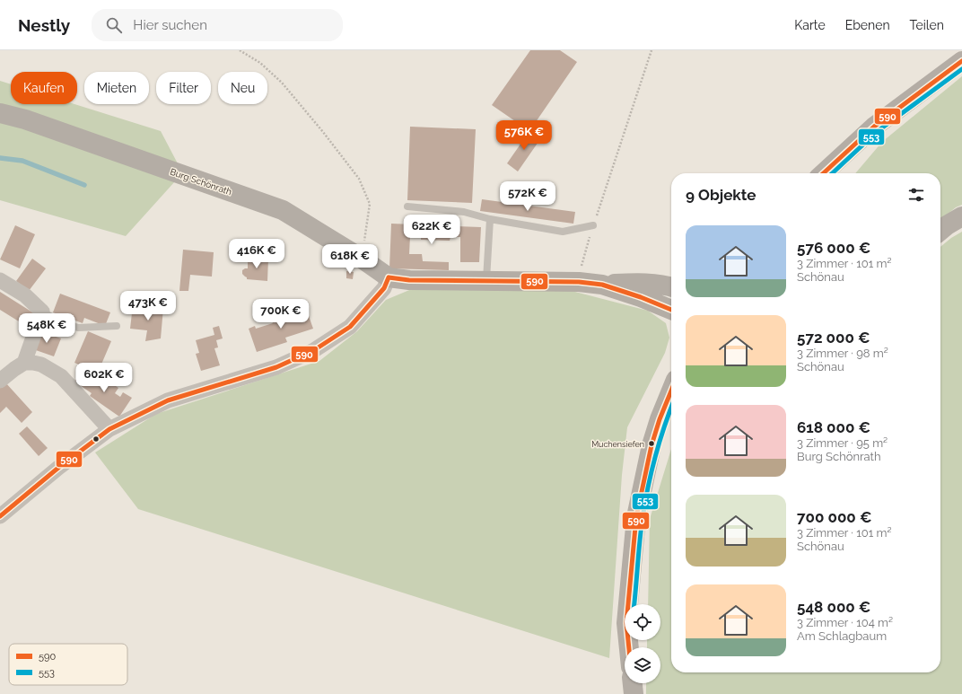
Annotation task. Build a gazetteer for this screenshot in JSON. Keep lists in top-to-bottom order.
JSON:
{
  "streets": {
    "street": ["Burg Schönrath"]
  },
  "places": ["Muchensiefen"],
  "lines": ["transit line 590", "transit line 553"],
  "legend": ["590", "553"],
  "page": {
    "header": "Nestly",
    "search": "Hier suchen",
    "nav": ["Karte", "Ebenen", "Teilen"],
    "chip": [
      "Kaufen",
      "Mieten",
      "Filter",
      "Neu"
    ],
    "price": [
      "576K €",
      "572K €",
      "622K €",
      "416K €",
      "618K €",
      "473K €",
      "700K €",
      "548K €",
      "602K €"
    ],
    "heading": "9 Objekte",
    "list": [
      {
        "name": "576 000 €",
        "note": "3 Zimmer · 101 m² · Schönau"
      },
      {
        "name": "572 000 €",
        "note": "3 Zimmer · 98 m² · Schönau"
      },
      {
        "name": "618 000 €",
        "note": "3 Zimmer · 95 m² · Burg Schönrath"
      },
      {
        "name": "700 000 €",
        "note": "3 Zimmer · 101 m² · Schönau"
      },
      {
        "name": "548 000 €",
        "note": "3 Zimmer · 104 m² · Am Schlagbaum"
      }
    ]
  }
}
